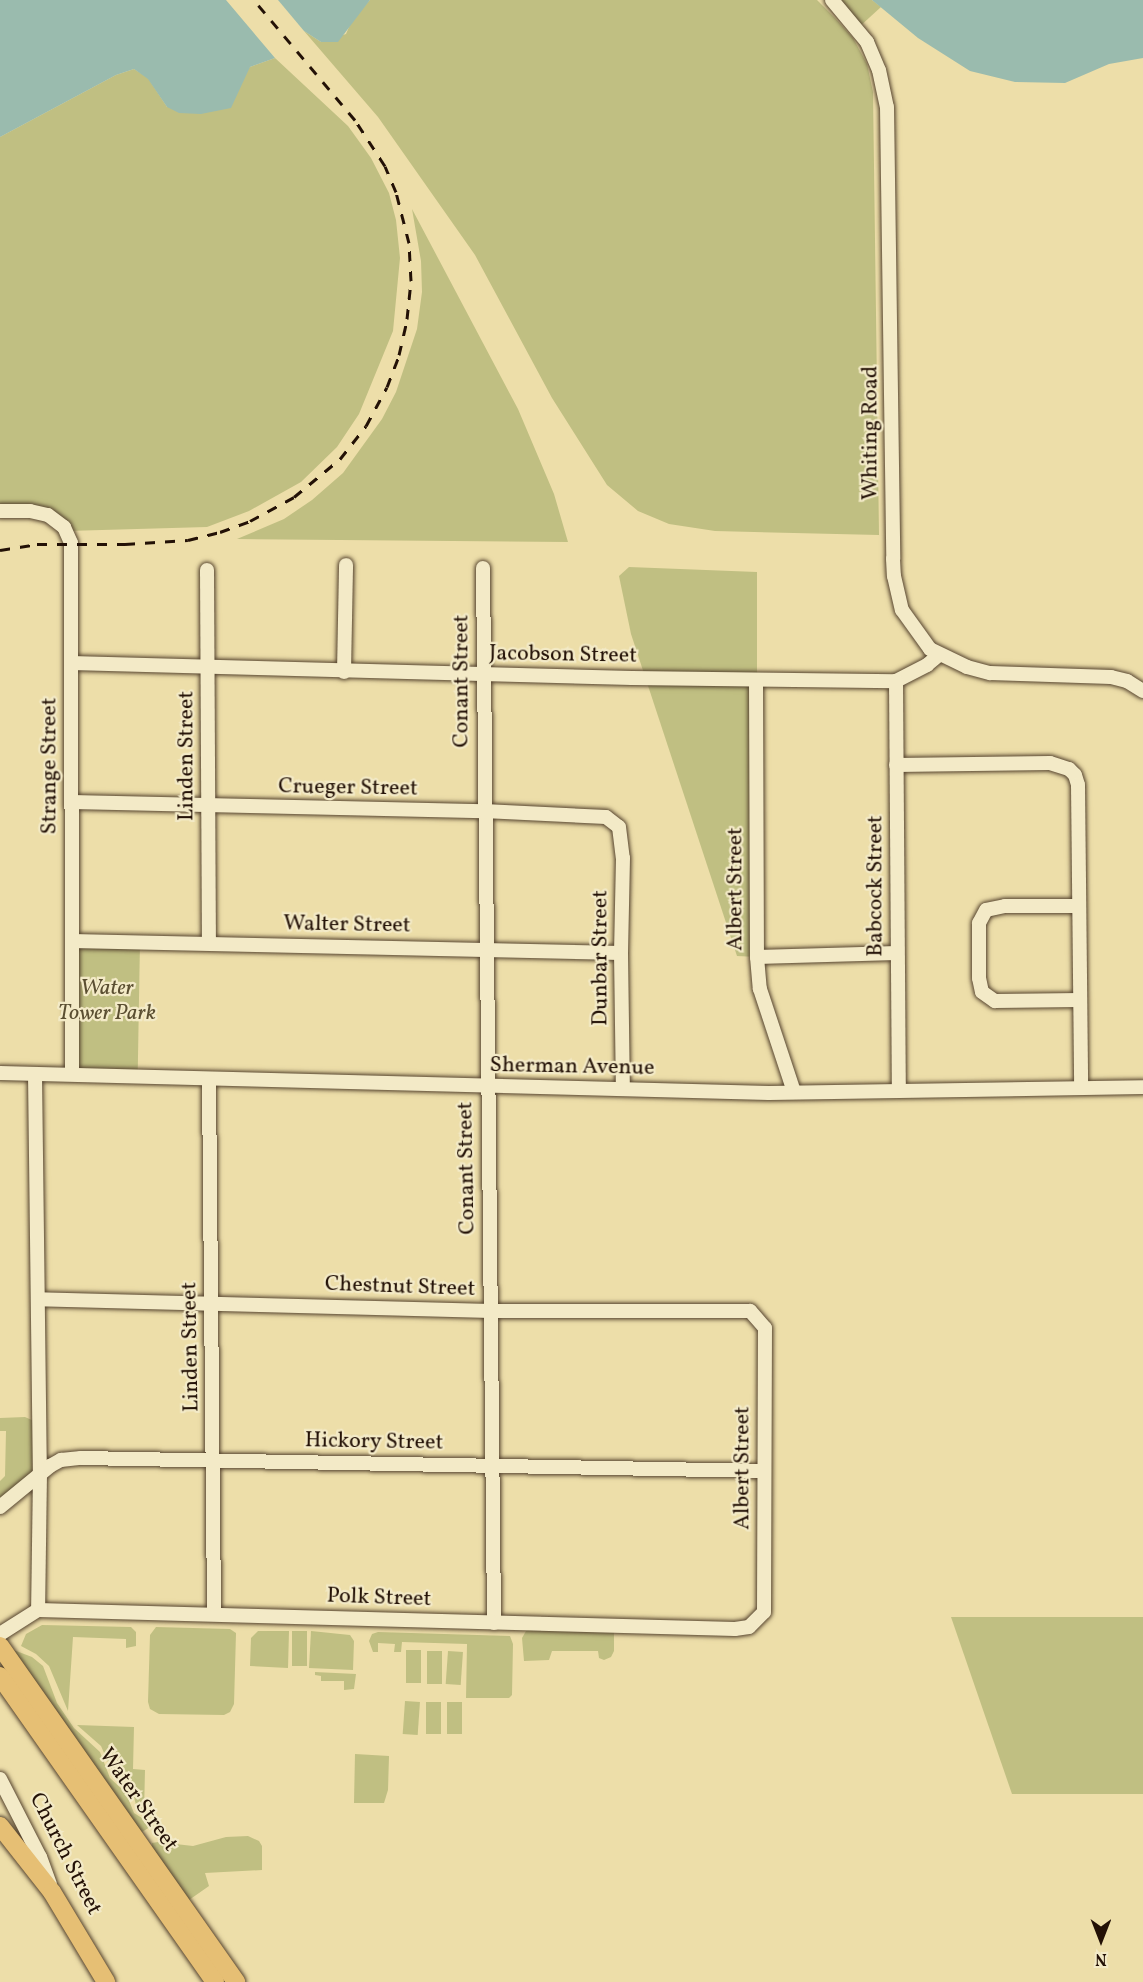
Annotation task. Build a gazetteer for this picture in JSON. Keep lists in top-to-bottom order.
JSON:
{
  "streets": {
    "main road": ["Water Street", "Church Street"],
    "street": [
      "Whiting Road",
      "Jacobson Street",
      "Conant Street",
      "Linden Street",
      "Strange Street",
      "Crueger Street",
      "Babcock Street",
      "Albert Street",
      "Walter Street",
      "Dunbar Street",
      "Sherman Avenue",
      "Chestnut Street",
      "Hickory Street",
      "Polk Street"
    ]
  },
  "crossings": [
    ["Whiting Road", "Jacobson Street"],
    ["Jacobson Street", "Conant Street"],
    ["Jacobson Street", "Linden Street"],
    ["Jacobson Street", "Strange Street"],
    ["Jacobson Street", "Babcock Street"],
    ["Jacobson Street", "Albert Street"],
    ["Conant Street", "Crueger Street"],
    ["Conant Street", "Walter Street"],
    ["Conant Street", "Sherman Avenue"],
    ["Conant Street", "Chestnut Street"],
    ["Conant Street", "Hickory Street"],
    ["Conant Street", "Polk Street"],
    ["Linden Street", "Crueger Street"],
    ["Linden Street", "Walter Street"],
    ["Linden Street", "Sherman Avenue"],
    ["Linden Street", "Chestnut Street"],
    ["Linden Street", "Hickory Street"],
    ["Linden Street", "Polk Street"],
    ["Strange Street", "Crueger Street"],
    ["Strange Street", "Walter Street"],
    ["Strange Street", "Sherman Avenue"],
    ["Crueger Street", "Dunbar Street"],
    ["Babcock Street", "Sherman Avenue"],
    ["Albert Street", "Sherman Avenue"],
    ["Albert Street", "Chestnut Street"],
    ["Albert Street", "Hickory Street"],
    ["Albert Street", "Polk Street"],
    ["Walter Street", "Dunbar Street"],
    ["Dunbar Street", "Sherman Avenue"]
  ],
  "parks": ["Water Tower Park"],
  "north": "bottom"
}
